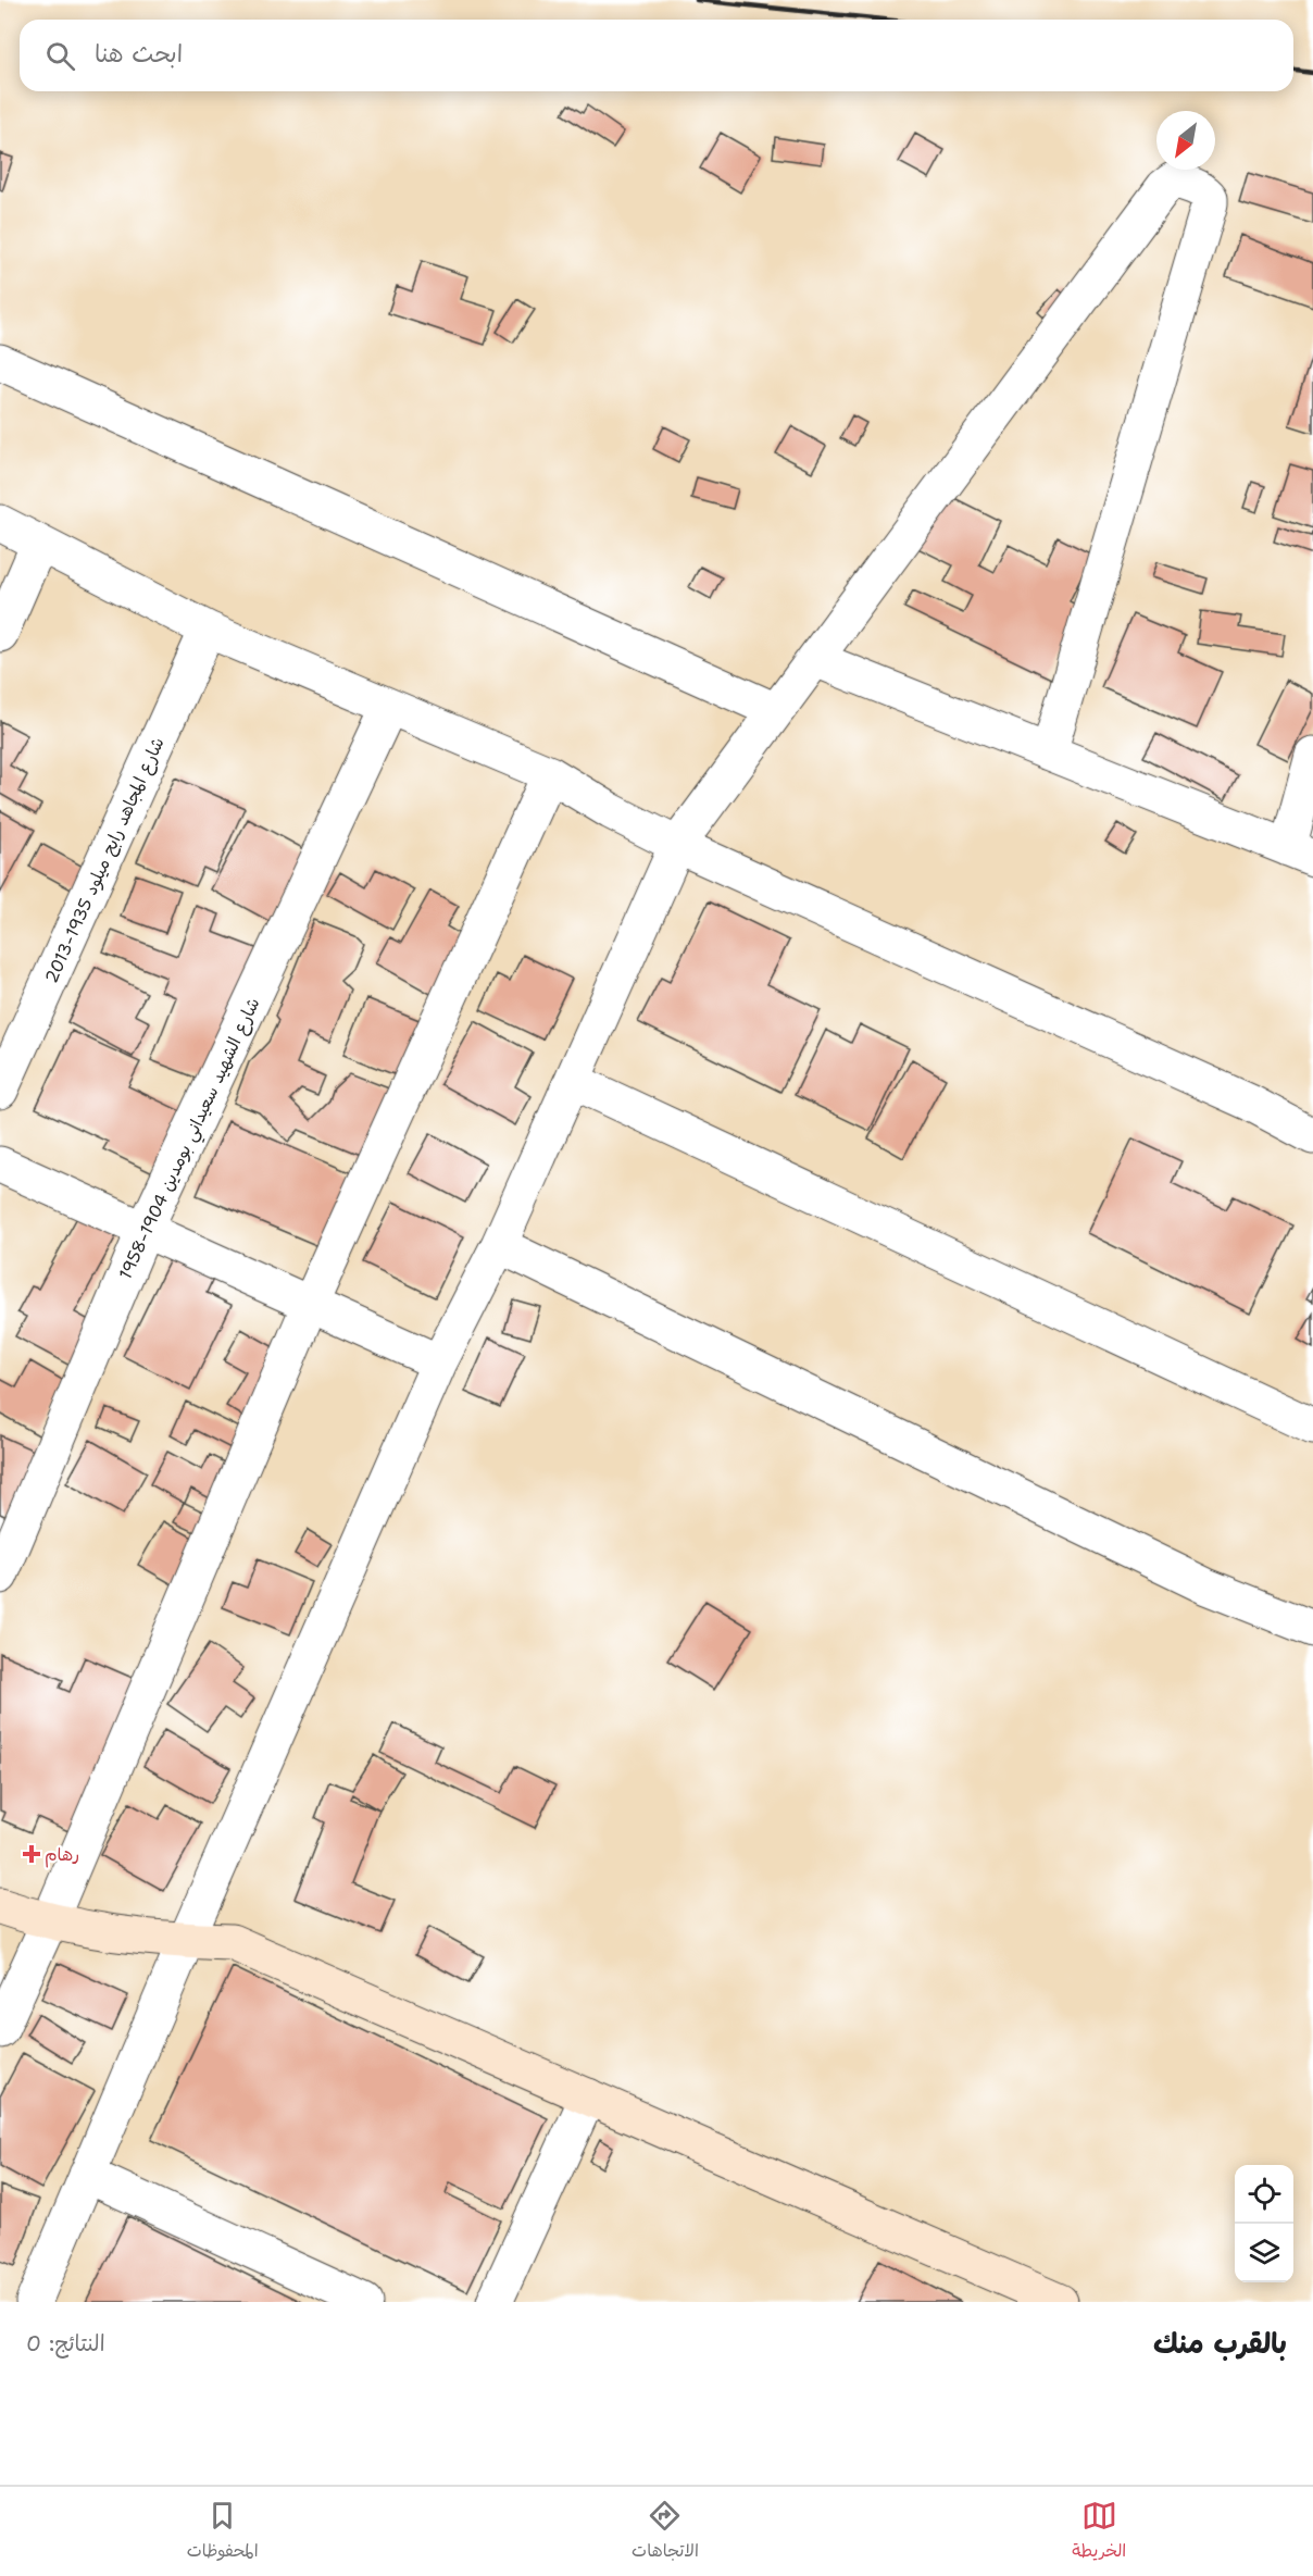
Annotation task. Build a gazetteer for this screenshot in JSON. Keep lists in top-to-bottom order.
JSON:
{
  "streets": {
    "street": ["شارع المجاهد رابح ميلود 1935-2013", "شارع الشهيد سعيداني بومدين 1904-1958"]
  },
  "places": {
    "health": ["رهام"]
  },
  "north": "bottom left",
  "page": {
    "search": "ابحث هنا",
    "heading": ["بالقرب منك", "النتائج: 0"],
    "nav": ["الخريطة", "الاتجاهات", "المحفوظات"]
  }
}
